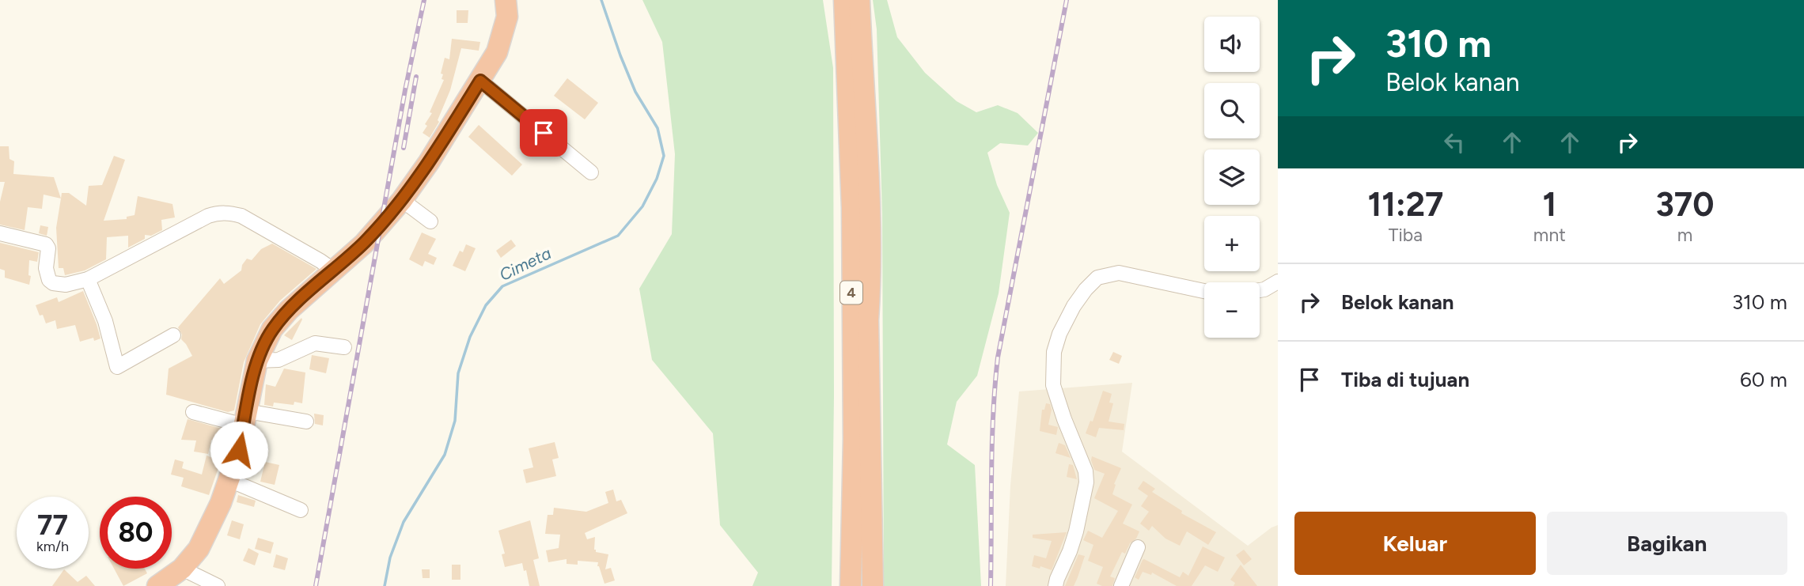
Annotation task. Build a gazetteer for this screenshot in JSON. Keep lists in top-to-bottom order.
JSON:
{
  "streets": {
    "highway": ["4"]
  },
  "water": ["Cimeta"],
  "page": {
    "turn": ["310 m", "Belok kanan"],
    "map_buttons": ["+", "−"],
    "eta": [
      "11:27",
      "Tiba",
      "1",
      "mnt",
      "370",
      "m"
    ],
    "list": [
      {
        "name": "Belok kanan",
        "value": "310 m"
      },
      {
        "name": "Tiba di tujuan",
        "value": "60 m"
      }
    ],
    "speed": "77 km/h",
    "limit": "80",
    "buttons": ["Keluar", "Bagikan"]
  }
}
